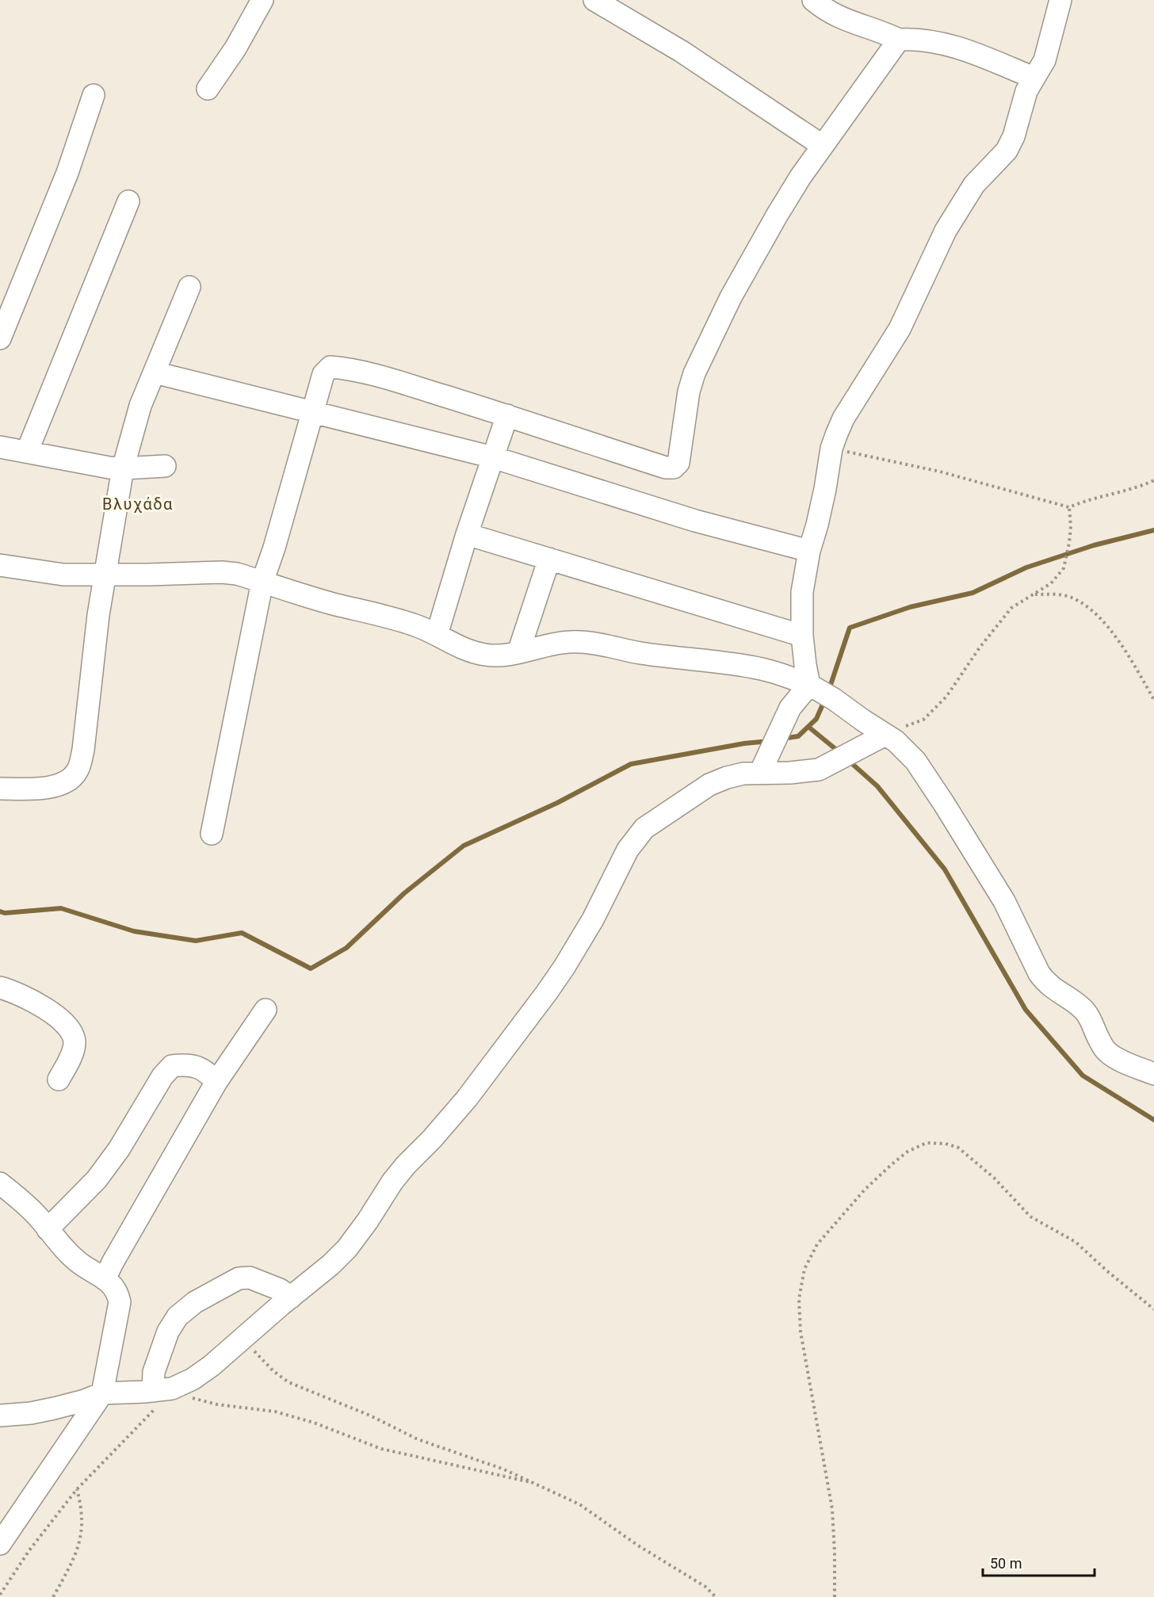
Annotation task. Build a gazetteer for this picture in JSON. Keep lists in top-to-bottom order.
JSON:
{
  "districts": ["Βλυχάδα"],
  "scale_bar": "50 m"
}
